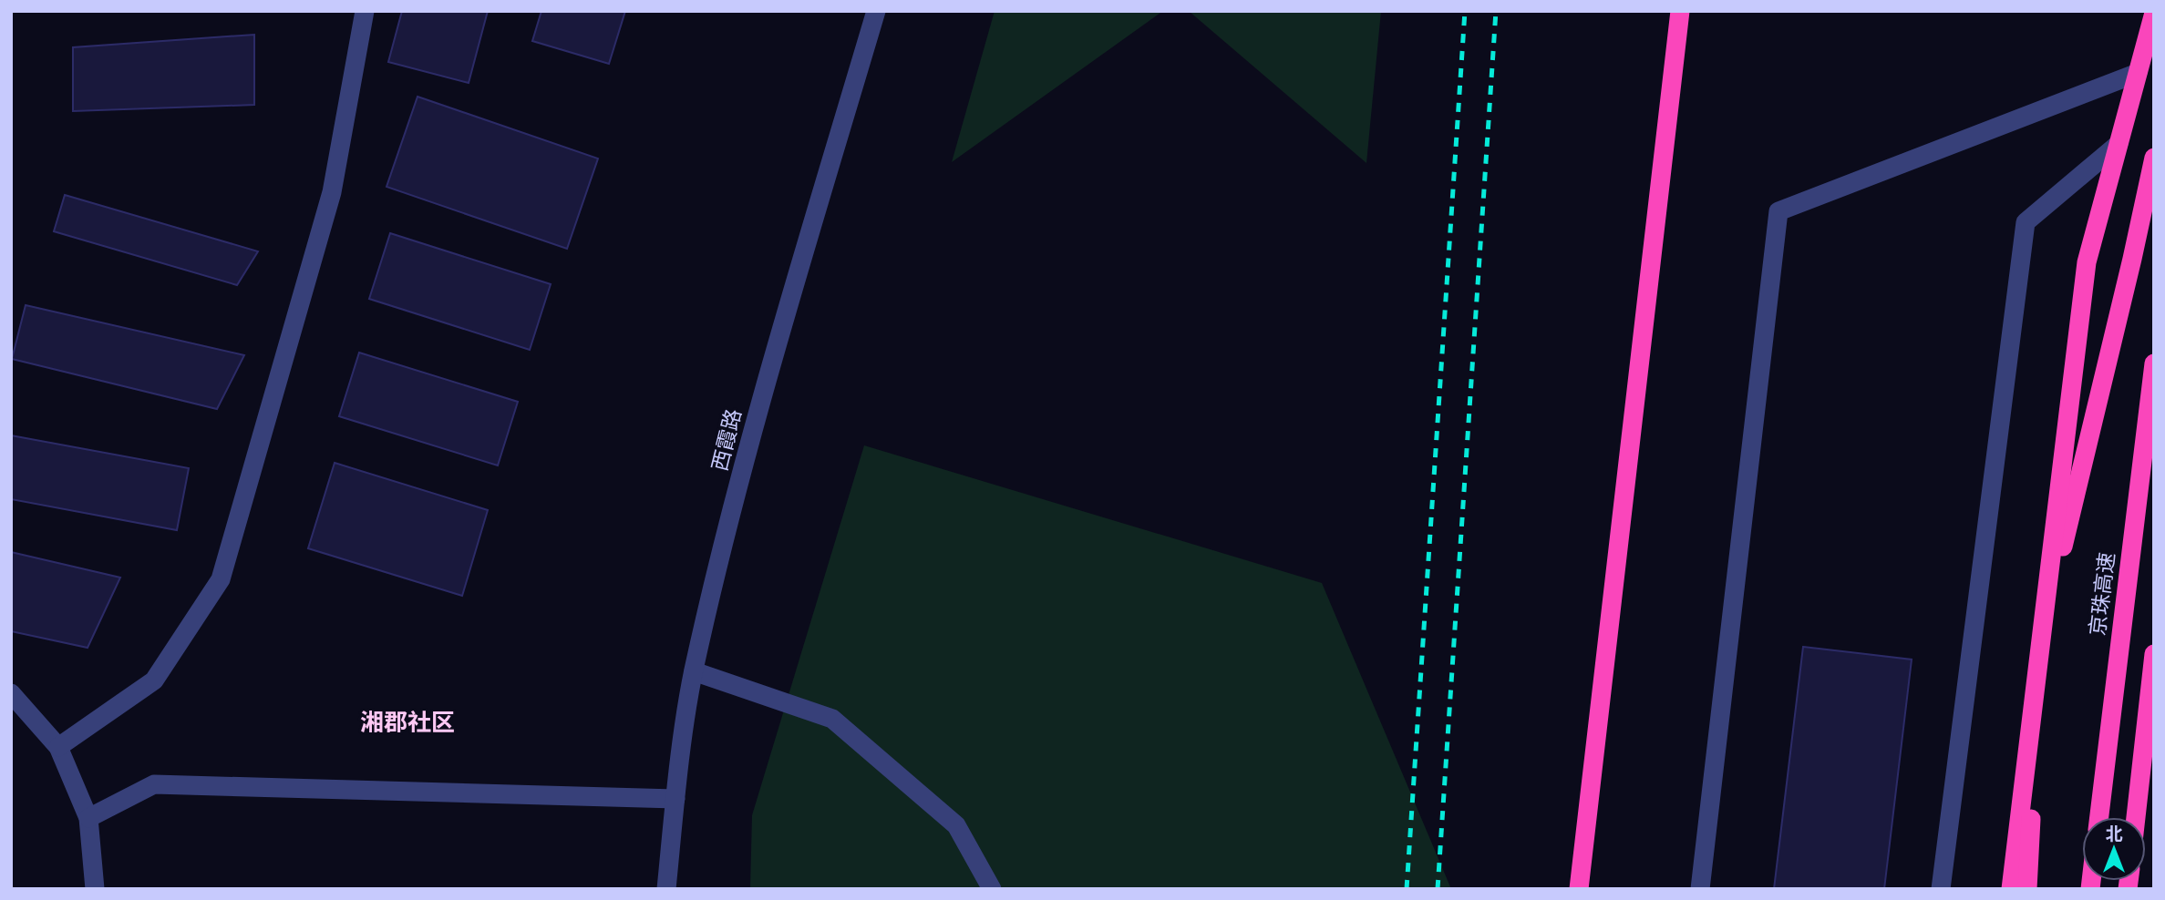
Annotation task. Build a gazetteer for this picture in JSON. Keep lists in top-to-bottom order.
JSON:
{
  "streets": {
    "highway": ["京珠高速"],
    "street": ["西霞路"]
  },
  "districts": ["湘郡社区"],
  "north": "top"
}
